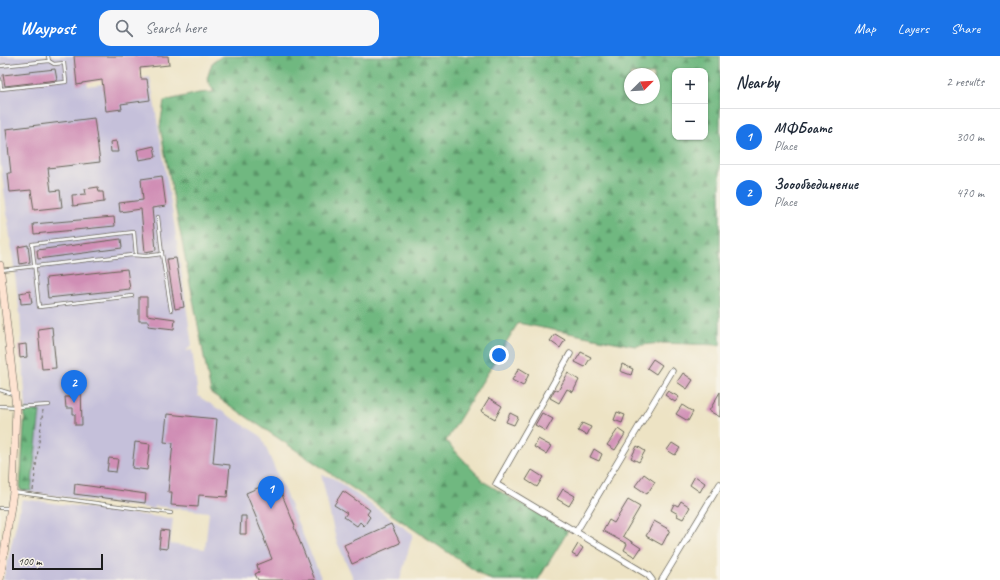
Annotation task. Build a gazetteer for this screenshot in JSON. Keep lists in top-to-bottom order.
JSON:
{
  "scale_bar": "100 m",
  "north": "top right",
  "page": {
    "header": "Waypost",
    "search": "Search here",
    "nav": ["Map", "Layers", "Share"],
    "heading": ["Nearby", "2 results"],
    "map_buttons": ["+", "−"],
    "list": [
      {
        "mark": "1",
        "name": "МФБоатс",
        "note": "Place",
        "value": "300 m"
      },
      {
        "mark": "2",
        "name": "Зоообъединение",
        "note": "Place",
        "value": "470 m"
      }
    ],
    "pins": ["2", "1"],
    "scale": "100 m"
  }
}
